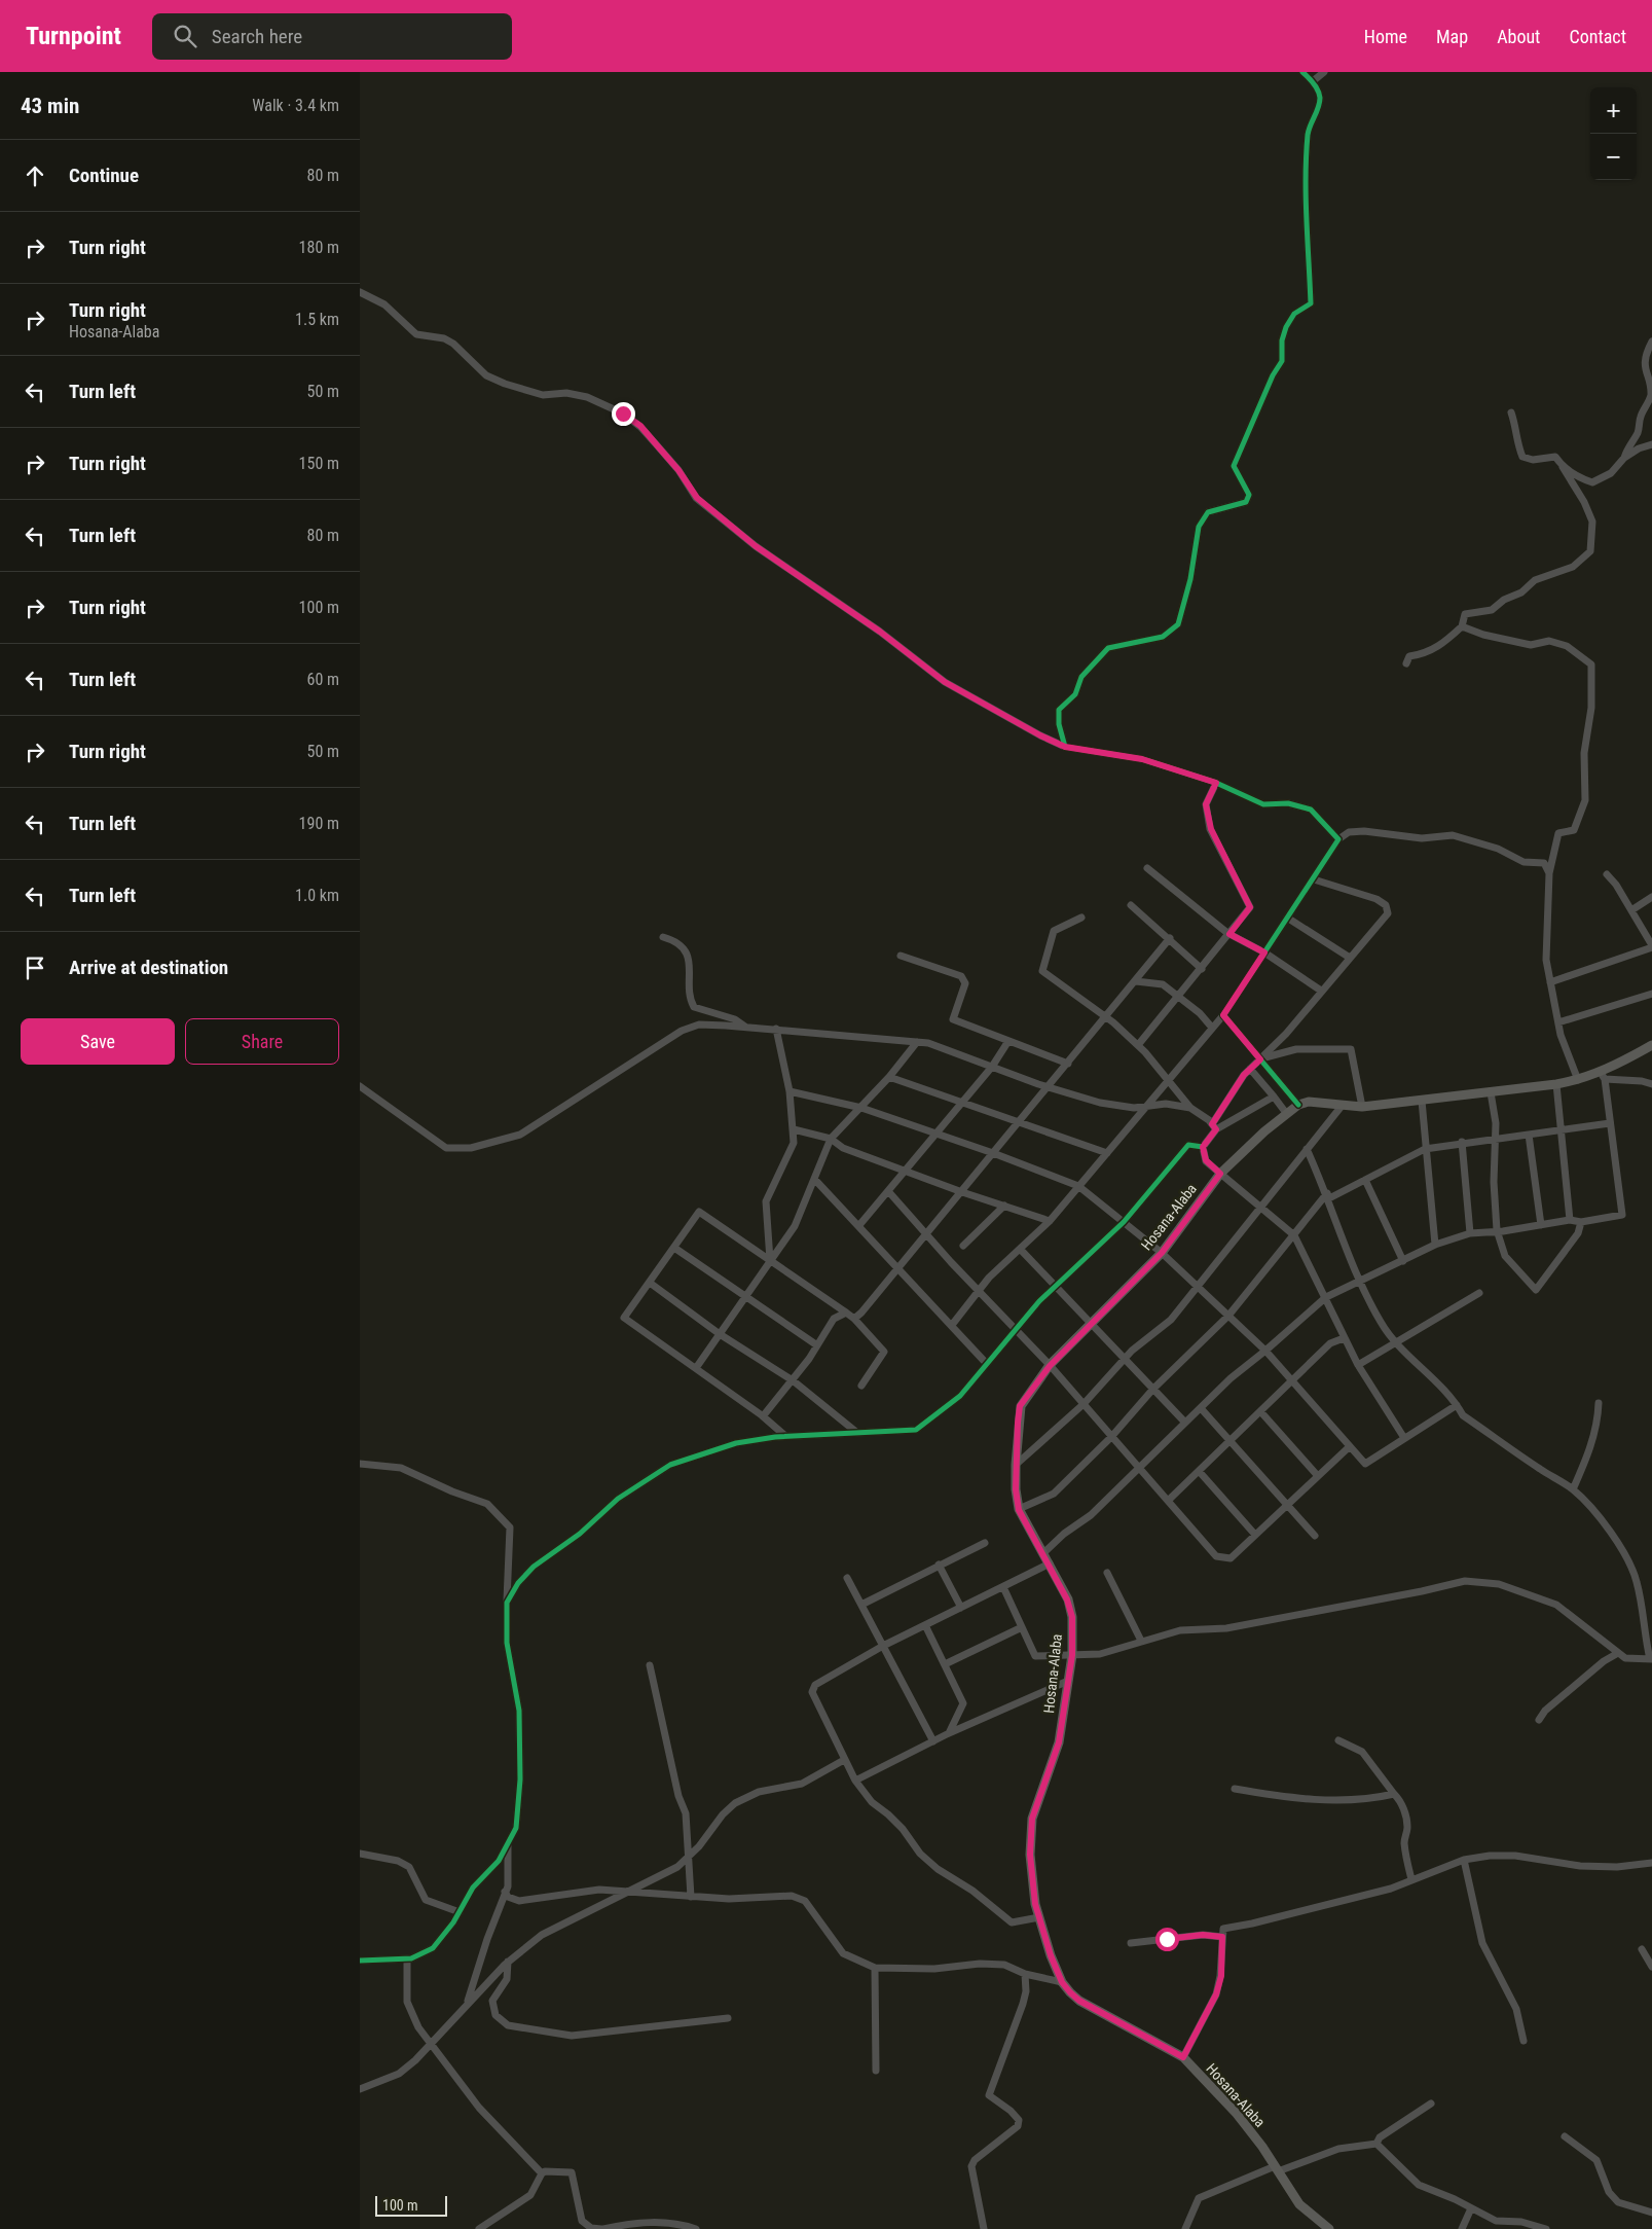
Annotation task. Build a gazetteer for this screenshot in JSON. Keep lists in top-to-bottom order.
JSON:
{
  "streets": {
    "main road": ["Hosana-Alaba"]
  },
  "scale_bar": "100 m",
  "page": {
    "header": "Turnpoint",
    "search": "Search here",
    "nav": [
      "Home",
      "Map",
      "About",
      "Contact"
    ],
    "heading": ["43 min", "Walk · 3.4 km"],
    "map_buttons": ["+", "−"],
    "list": [
      ["Continue", "80 m"],
      ["Turn right", "180 m"],
      ["Turn right", "Hosana-Alaba", "1.5 km"],
      ["Turn left", "50 m"],
      ["Turn right", "150 m"],
      ["Turn left", "80 m"],
      ["Turn right", "100 m"],
      ["Turn left", "60 m"],
      ["Turn right", "50 m"],
      ["Turn left", "190 m"],
      ["Turn left", "1.0 km"],
      "Arrive at destination"
    ],
    "buttons": ["Save", "Share"],
    "scale": "100 m"
  }
}
